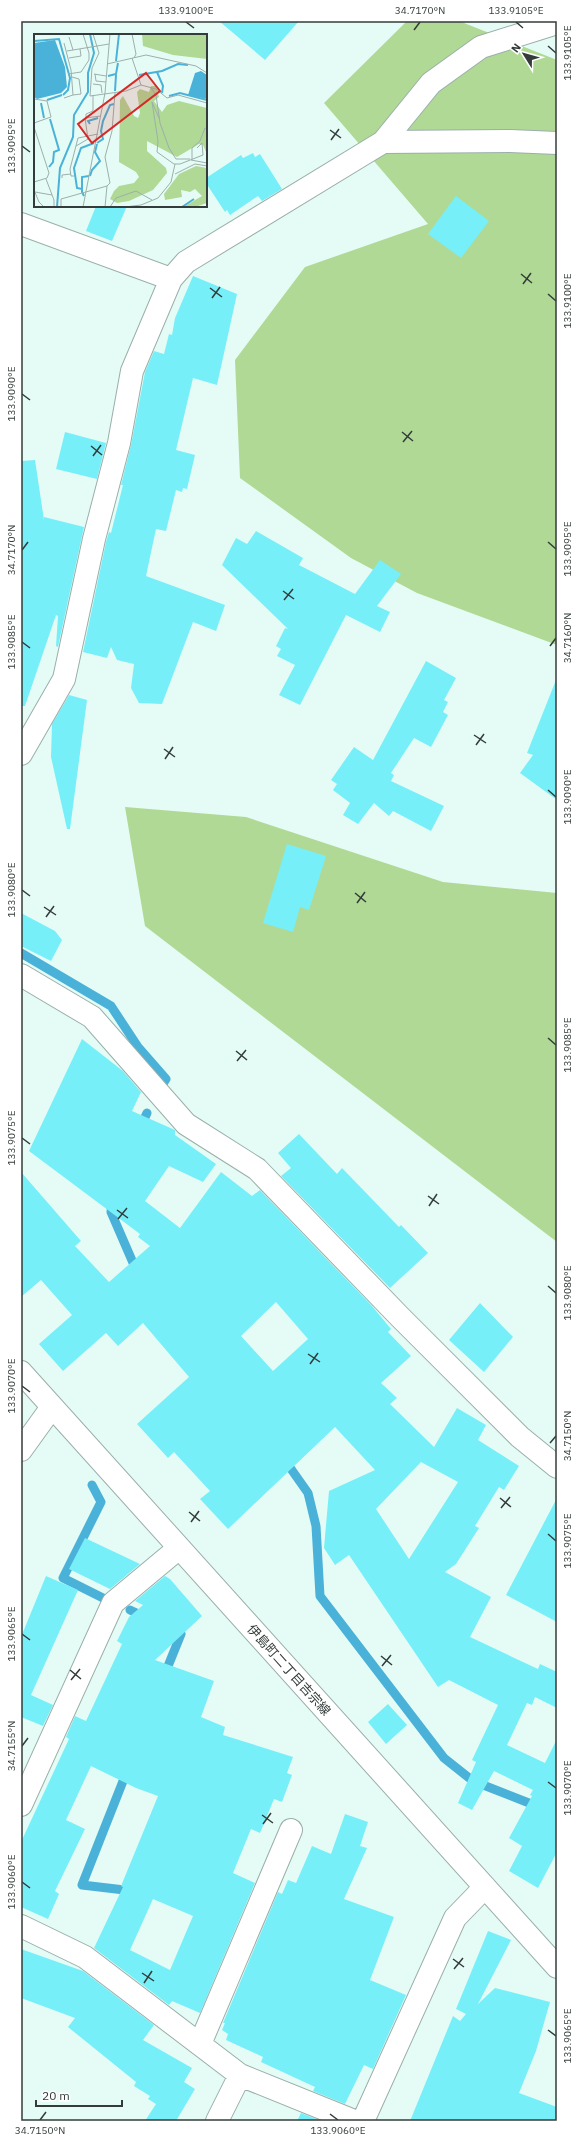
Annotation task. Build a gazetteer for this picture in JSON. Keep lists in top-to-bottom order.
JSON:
{
  "streets": {
    "street": ["伊島町二丁目吉宗線"]
  },
  "scale_bar": "20 m",
  "north": "top left",
  "coordinates": [
    "133.9100°E",
    "34.7170°N",
    "133.9105°E",
    "133.9095°E",
    "133.9090°E",
    "34.7160°N",
    "133.9085°E",
    "133.9080°E",
    "133.9075°E",
    "133.9070°E",
    "34.7150°N",
    "133.9065°E",
    "34.7155°N",
    "133.9060°E"
  ]
}
